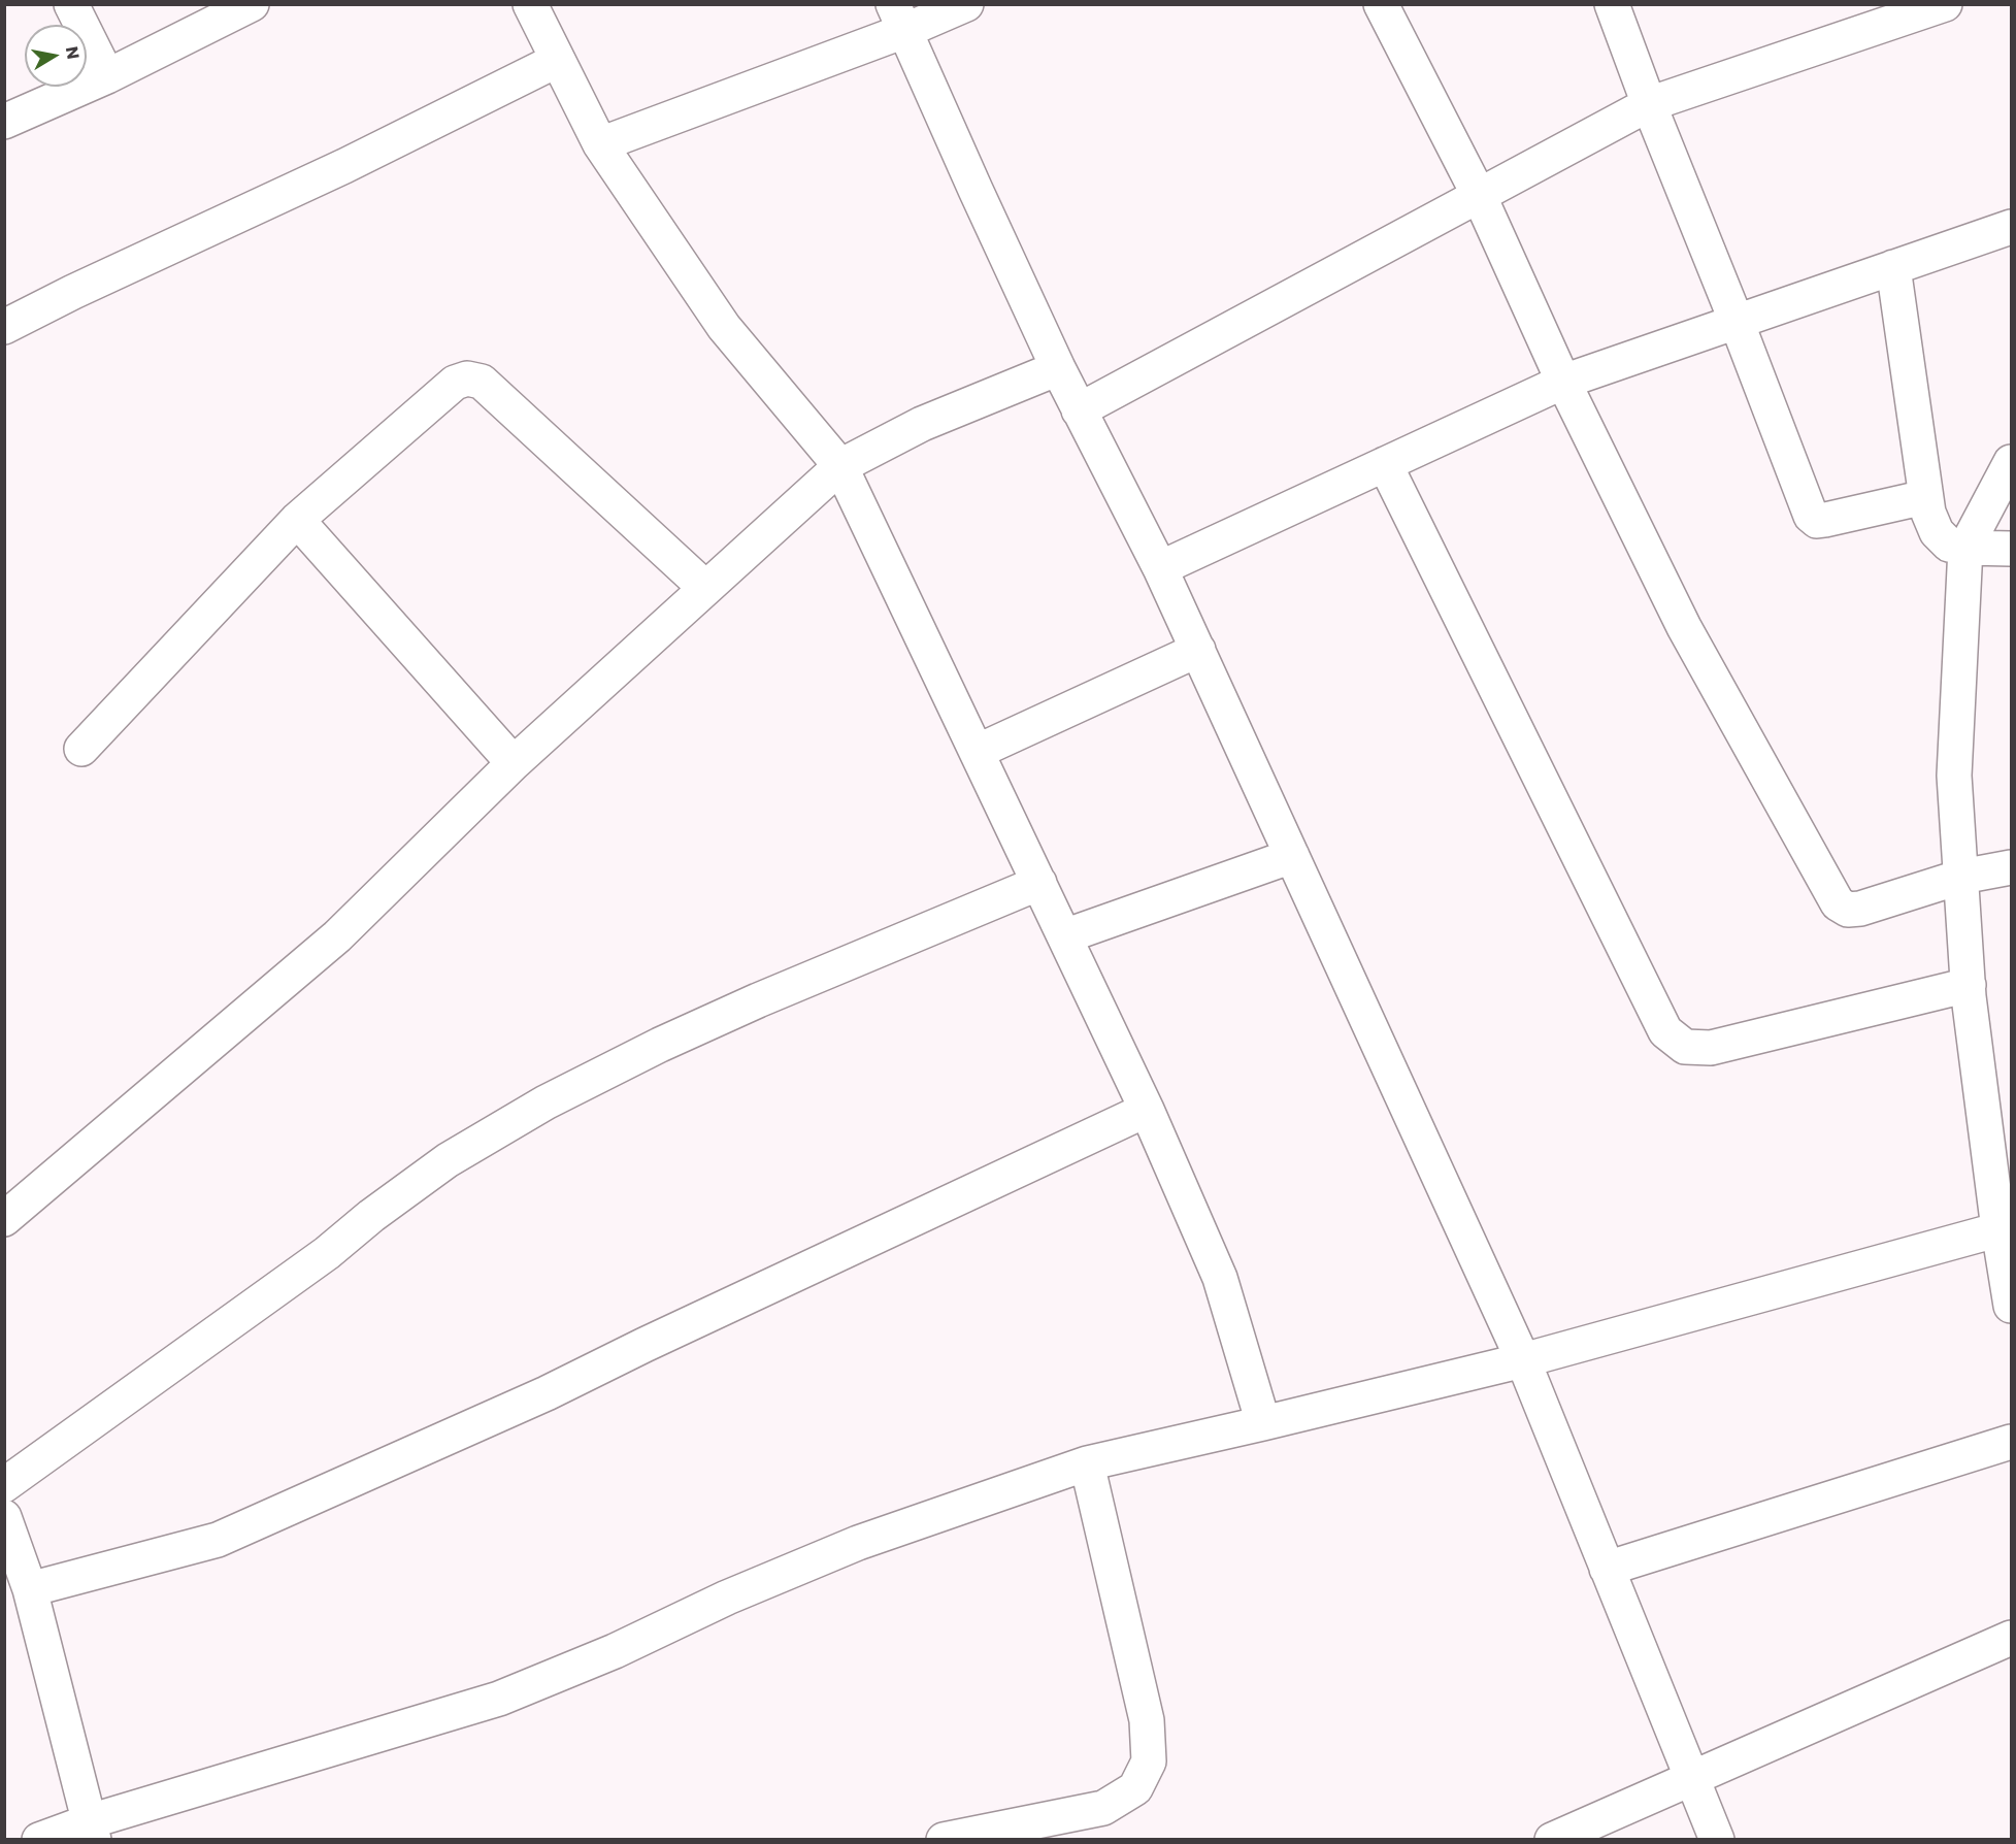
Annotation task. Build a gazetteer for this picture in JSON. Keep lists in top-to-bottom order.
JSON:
{
  "north": "right"
}
